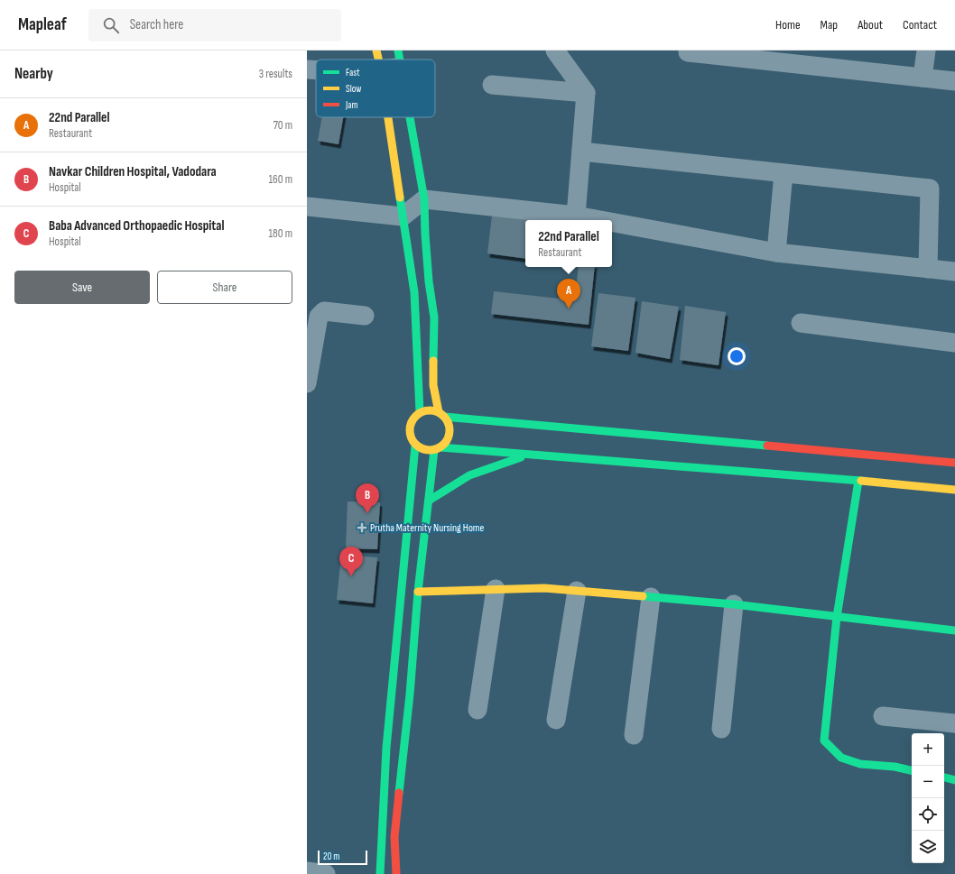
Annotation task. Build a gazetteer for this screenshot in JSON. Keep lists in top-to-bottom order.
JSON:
{
  "places": {
    "health": ["Prutha Maternity Nursing Home"]
  },
  "legend": ["Fast", "Slow", "Jam"],
  "scale_bar": "20 m",
  "page": {
    "header": "Mapleaf",
    "search": "Search here",
    "nav": [
      "Home",
      "Map",
      "About",
      "Contact"
    ],
    "heading": ["Nearby", "3 results"],
    "list": [
      {
        "mark": "A",
        "name": "22nd Parallel",
        "note": "Restaurant",
        "value": "70 m"
      },
      {
        "mark": "B",
        "name": "Navkar Children Hospital, Vadodara",
        "note": "Hospital",
        "value": "160 m"
      },
      {
        "mark": "C",
        "name": "Baba Advanced Orthopaedic Hospital",
        "note": "Hospital",
        "value": "180 m"
      }
    ],
    "popup": ["22nd Parallel", "Restaurant"],
    "buttons": ["Save", "Share"],
    "pins": ["A", "B", "C"],
    "map_buttons": ["+", "−"],
    "scale": "20 m"
  }
}
